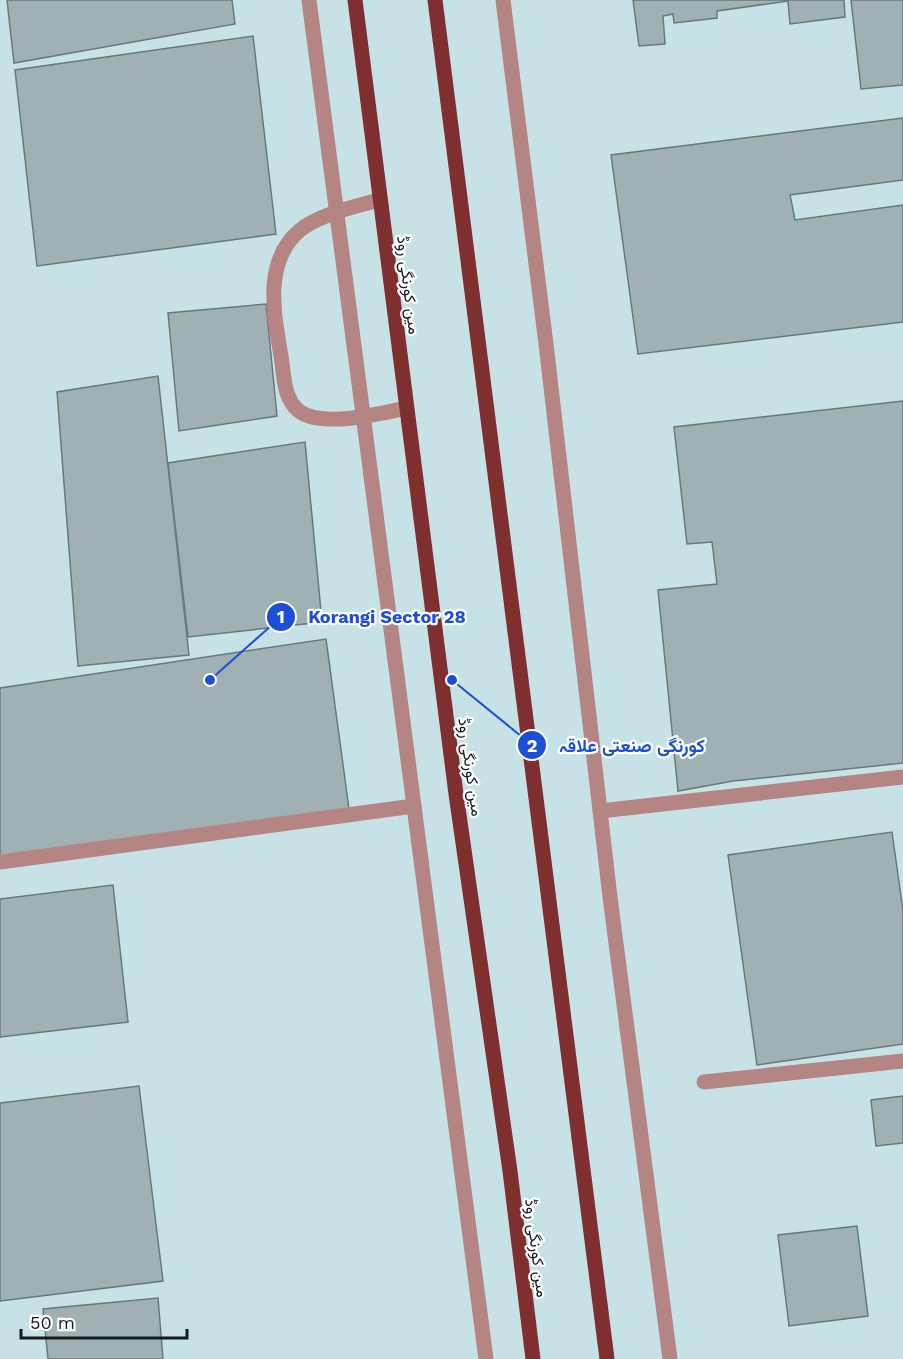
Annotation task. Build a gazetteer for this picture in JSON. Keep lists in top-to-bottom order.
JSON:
{
  "streets": {
    "main road": ["مین کورنگی روڈ"]
  },
  "places": ["Korangi Sector 28", "کورنگی صنعتی علاقہ"],
  "scale_bar": "50 m"
}
